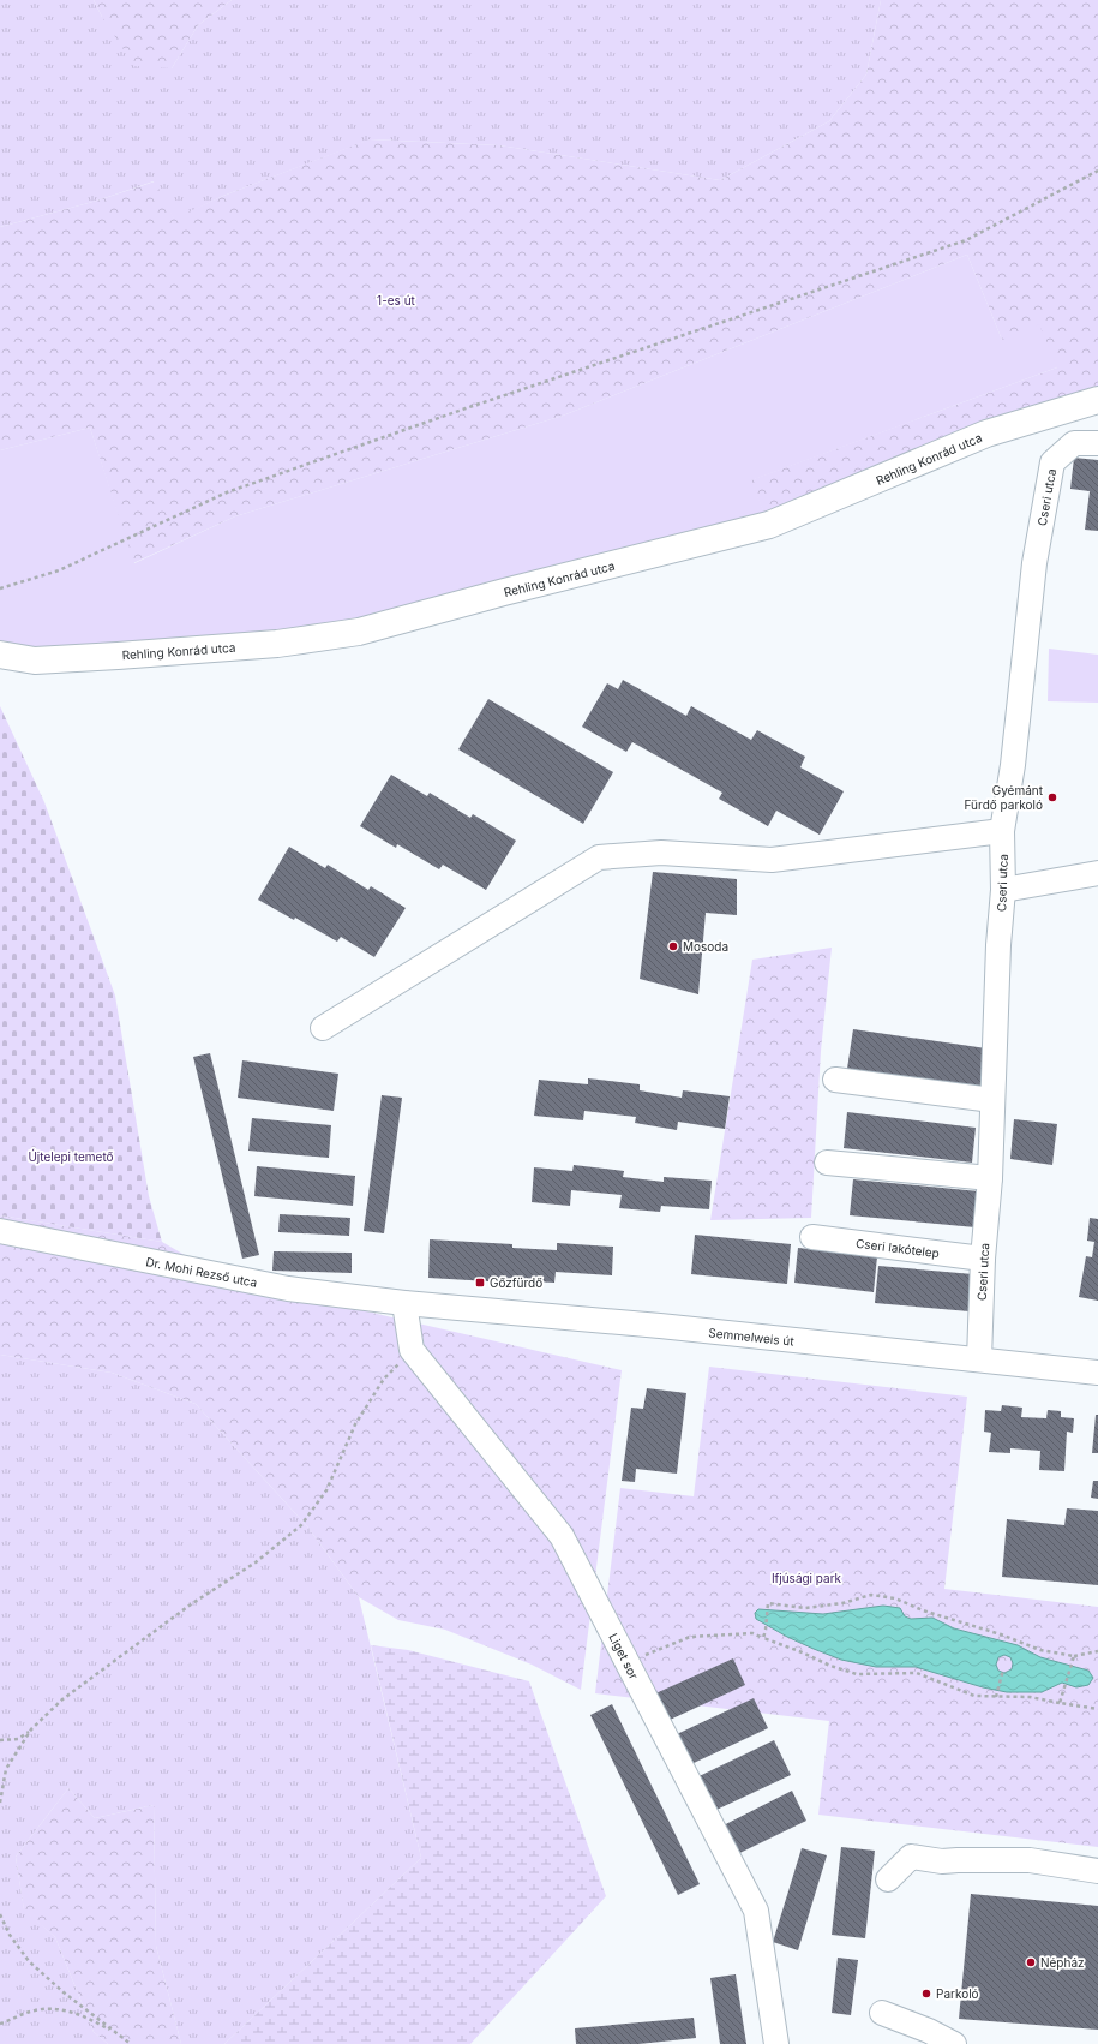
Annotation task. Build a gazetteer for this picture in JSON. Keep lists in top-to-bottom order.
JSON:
{
  "streets": {
    "main road": ["Rehling Konrád utca"],
    "street": [
      "Cseri utca",
      "Cseri lakótelep",
      "Dr. Mohi Rezső utca",
      "Semmelweis út",
      "Liget sor"
    ]
  },
  "crossings": [
    ["Cseri utca", "Cseri lakótelep"],
    ["Cseri utca", "Semmelweis út"],
    ["Dr. Mohi Rezső utca", "Semmelweis út"]
  ],
  "parks": ["1-es út", "Újtelepi temető", "Ifjúsági park"],
  "places": {
    "other": [
      "Gyémánt Fürdő parkoló",
      "Mosoda",
      "Népház",
      "Parkoló"
    ],
    "transit": ["Gőzfürdő"]
  }
}
